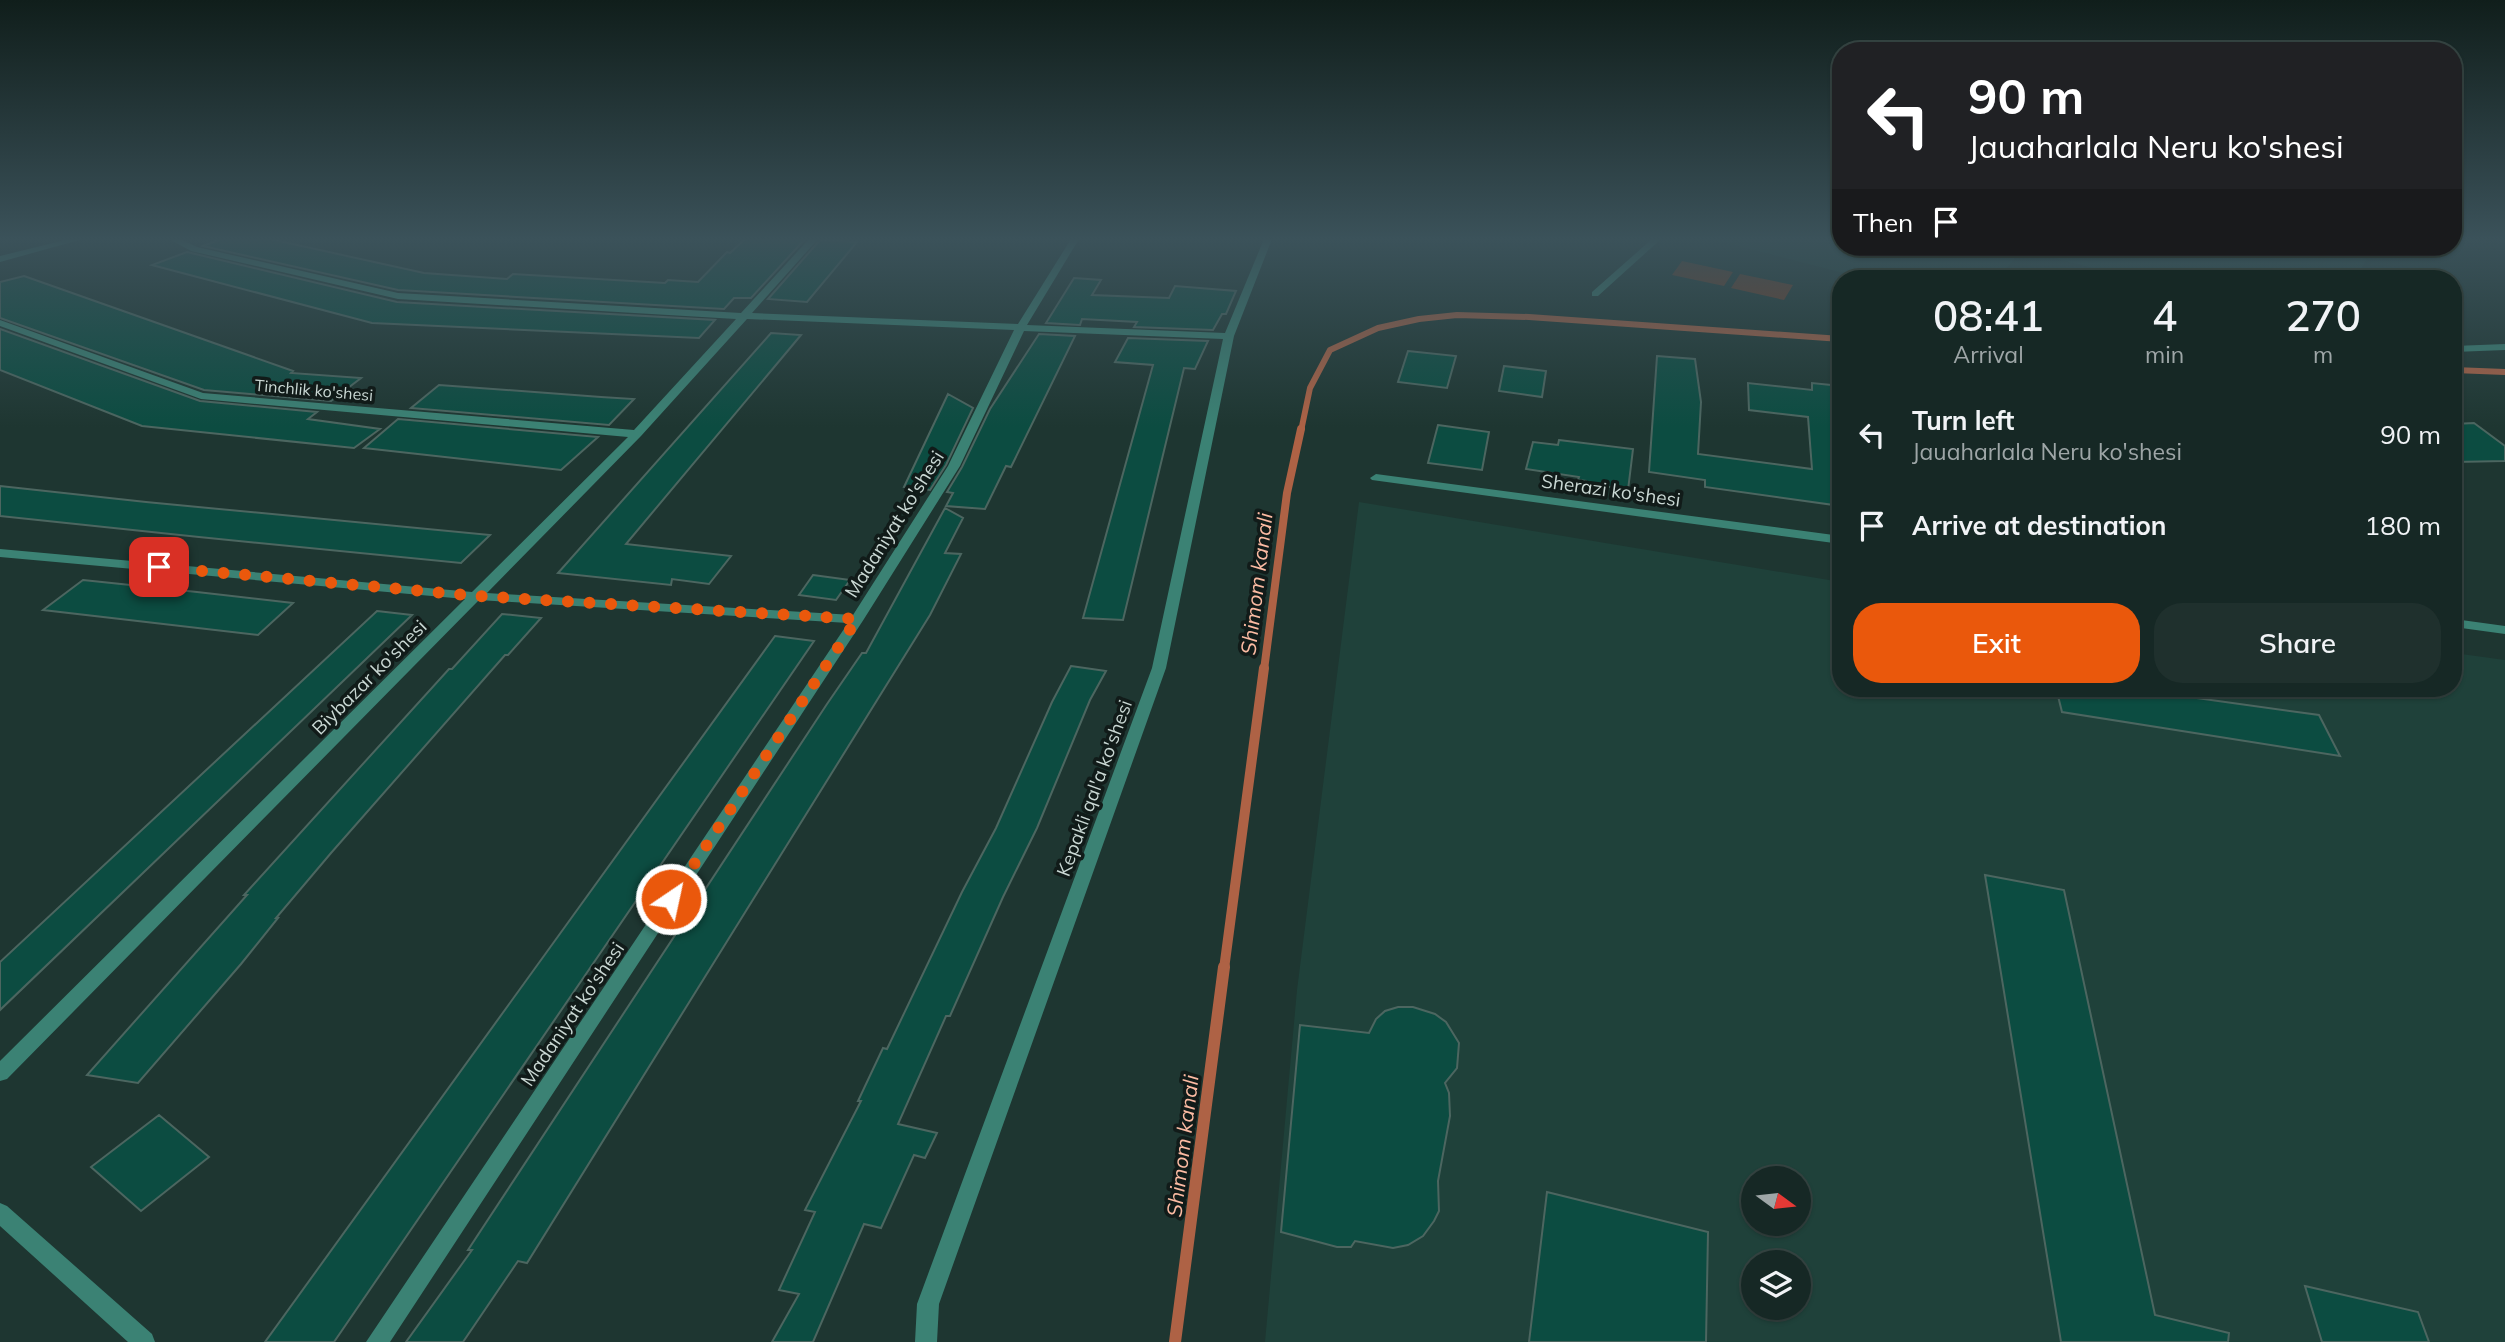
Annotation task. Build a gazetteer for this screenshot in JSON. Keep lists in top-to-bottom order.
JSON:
{
  "streets": {
    "street": [
      "Tinchlik ko'shesi",
      "Sherazi ko'shesi",
      "Madaniyat ko'shesi",
      "Biybazar ko'shesi",
      "Kepakli qal'a ko'shesi"
    ]
  },
  "crossings": [
    ["Tinchlik ko'shesi", "Biybazar ko'shesi"]
  ],
  "water": ["Shimom kanali"],
  "north": "right",
  "page": {
    "turn": ["90 m", "Jauaharlala Neru ko'shesi"],
    "then": "Then",
    "eta": [
      "08:41",
      "Arrival",
      "4",
      "min",
      "270",
      "m"
    ],
    "list": [
      {
        "name": "Turn left",
        "note": "Jauaharlala Neru ko'shesi",
        "value": "90 m"
      },
      {
        "name": "Arrive at destination",
        "value": "180 m"
      }
    ],
    "buttons": ["Exit", "Share"]
  }
}
